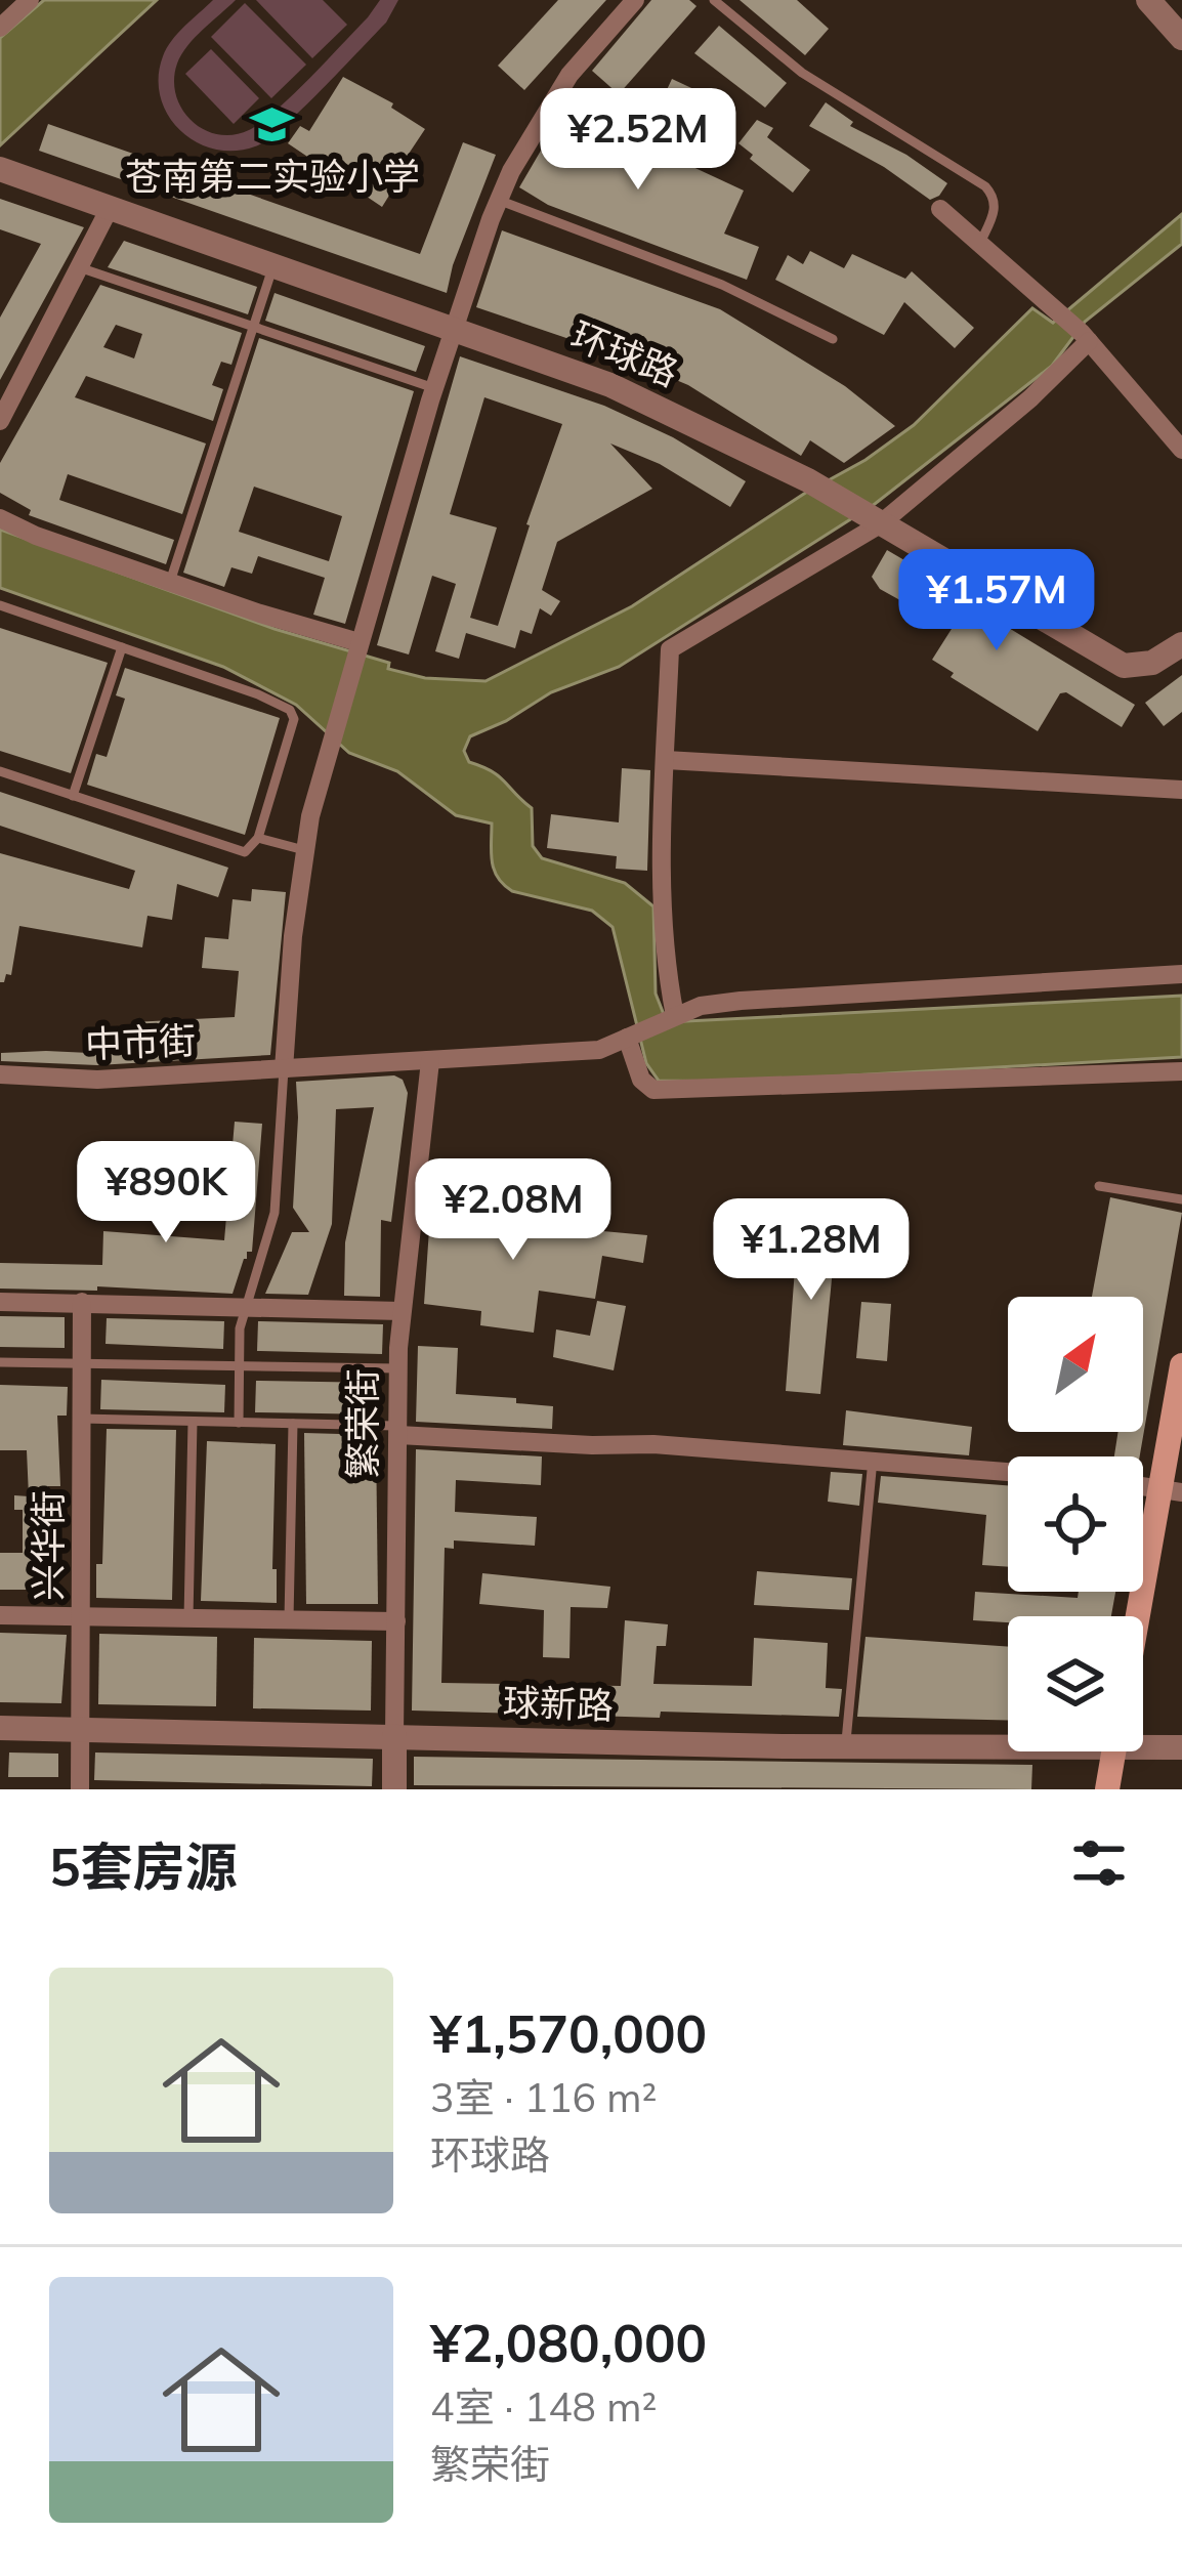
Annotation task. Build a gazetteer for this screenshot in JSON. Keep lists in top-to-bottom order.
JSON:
{
  "streets": {
    "street": [
      "环球路",
      "中市街",
      "繁荣街",
      "兴华街",
      "球新路"
    ]
  },
  "crossings": [
    ["中市街", "繁荣街"],
    ["繁荣街", "球新路"],
    ["兴华街", "球新路"]
  ],
  "places": {
    "school or university": ["苍南第二实验小学"]
  },
  "north": "top right",
  "page": {
    "price": [
      "¥2.52M",
      "¥1.57M",
      "¥890K",
      "¥2.08M",
      "¥1.28M"
    ],
    "heading": "5套房源",
    "list": [
      {
        "name": "¥1,570,000",
        "note": "3室 · 116 m² · 环球路"
      },
      {
        "name": "¥2,080,000",
        "note": "4室 · 148 m² · 繁荣街"
      }
    ]
  }
}
